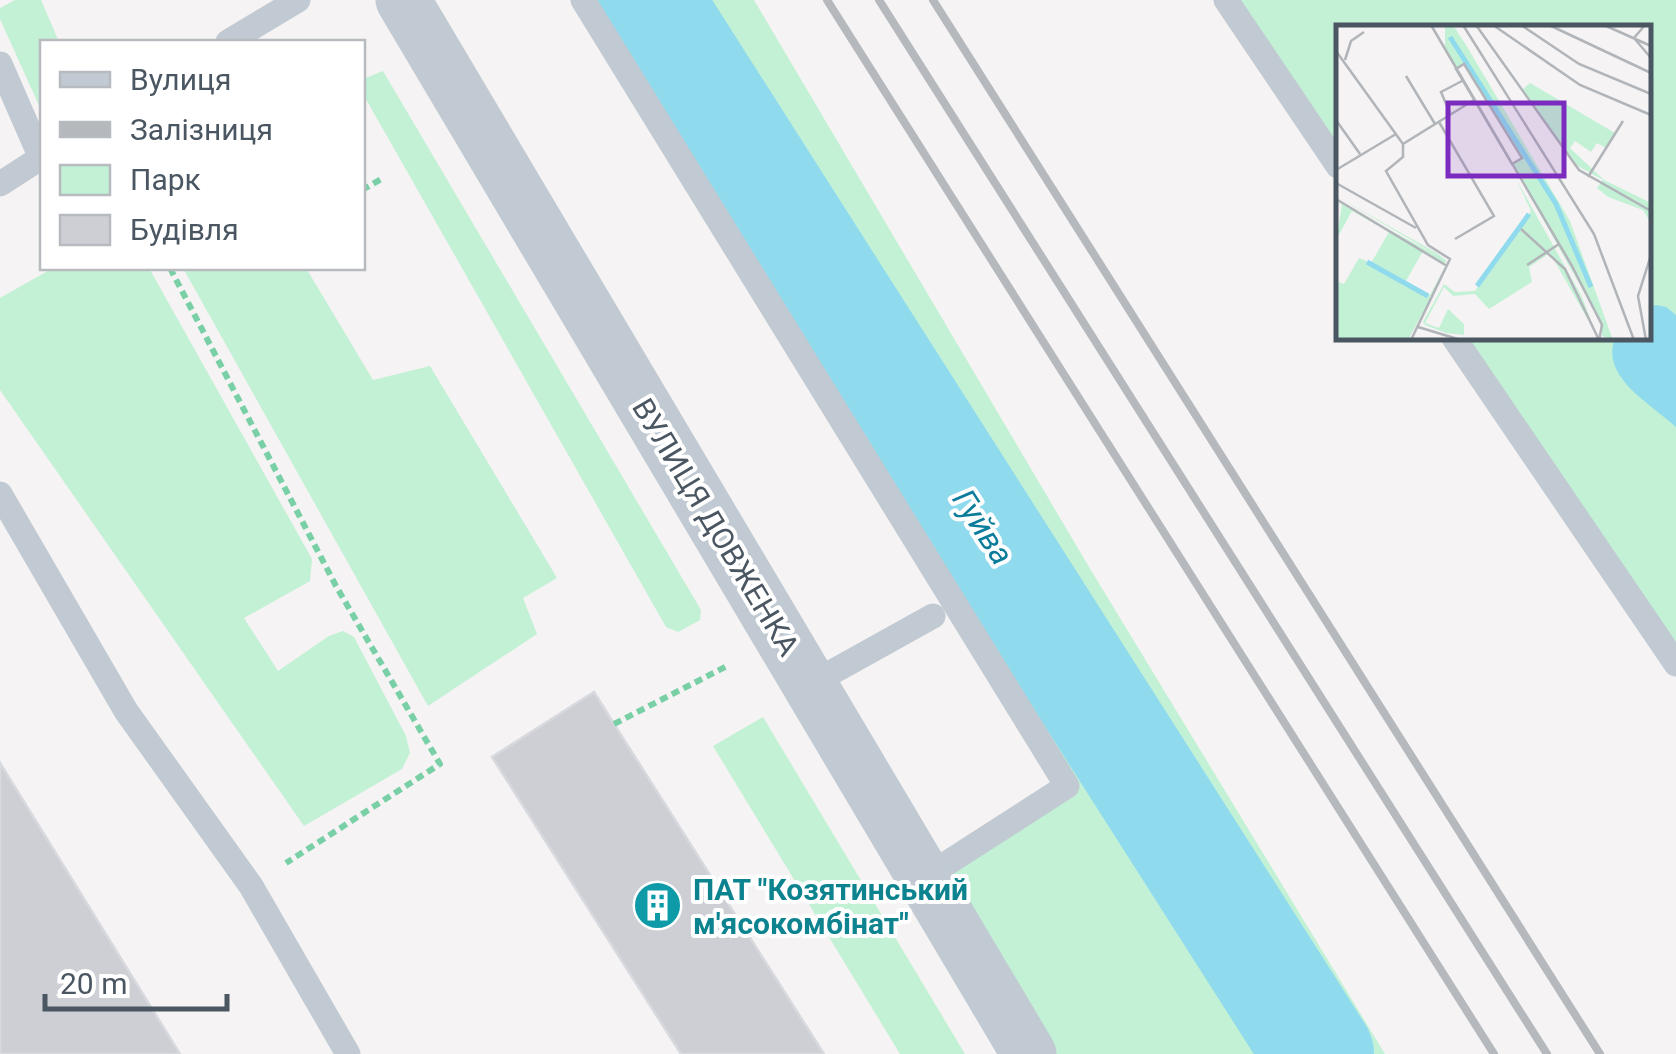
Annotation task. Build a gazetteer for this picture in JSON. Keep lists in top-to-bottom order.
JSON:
{
  "streets": {
    "street": ["ВУЛИЦЯ ДОВЖЕНКА"]
  },
  "water": ["Гуйва"],
  "places": {
    "building": ["ПАТ \"Козятинський м'ясокомбінат\""]
  },
  "legend": [
    "Вулиця",
    "Залізниця",
    "Парк",
    "Будівля"
  ],
  "scale_bar": "20 m"
}
